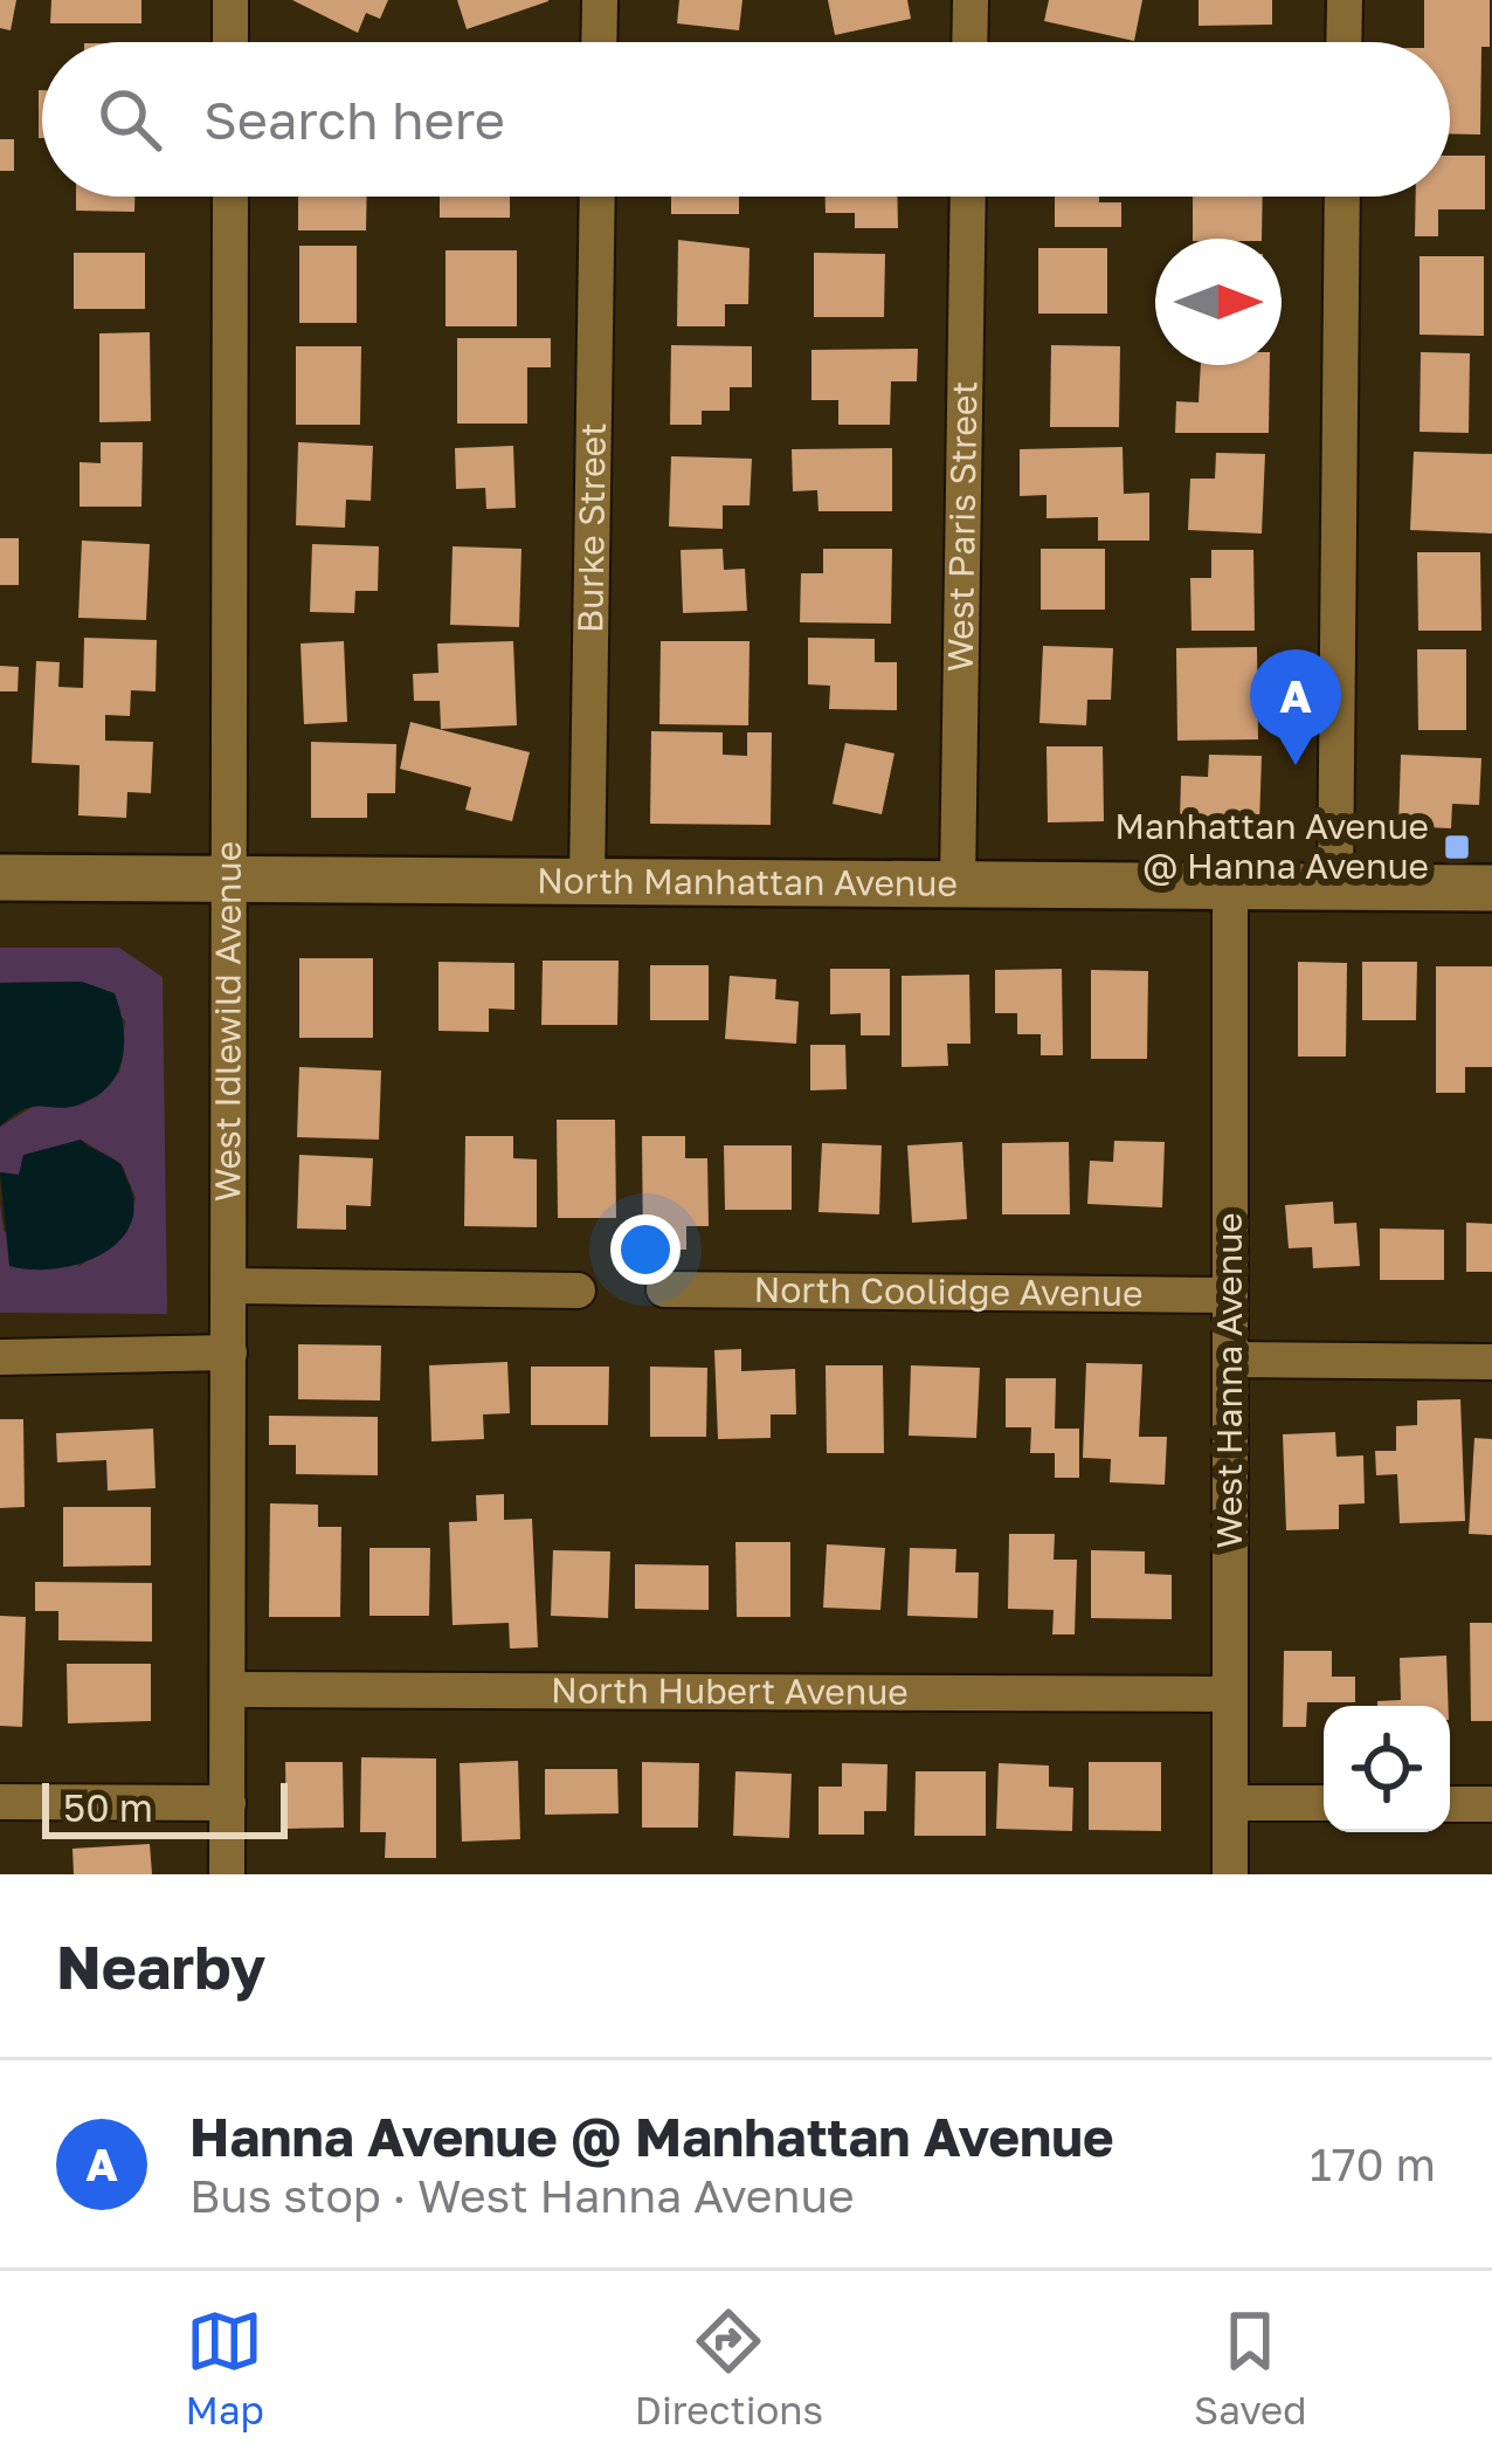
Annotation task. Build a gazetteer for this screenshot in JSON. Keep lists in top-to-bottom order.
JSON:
{
  "streets": {
    "street": [
      "Burke Street",
      "West Paris Street",
      "North Manhattan Avenue",
      "West Idlewild Avenue",
      "North Coolidge Avenue",
      "West Hanna Avenue",
      "North Hubert Avenue"
    ]
  },
  "crossings": [
    ["Burke Street", "North Manhattan Avenue"],
    ["West Paris Street", "North Manhattan Avenue"],
    ["North Manhattan Avenue", "West Idlewild Avenue"],
    ["North Manhattan Avenue", "West Hanna Avenue"],
    ["West Idlewild Avenue", "North Hubert Avenue"],
    ["North Coolidge Avenue", "West Hanna Avenue"],
    ["West Hanna Avenue", "North Hubert Avenue"]
  ],
  "places": {
    "transit": ["Manhattan Avenue @ Hanna Avenue"]
  },
  "scale_bar": "50 m",
  "north": "right",
  "page": {
    "search": "Search here",
    "pins": "A",
    "scale": "50 m",
    "heading": "Nearby",
    "list": [
      {
        "mark": "A",
        "name": "Hanna Avenue @ Manhattan Avenue",
        "note": "Bus stop · West Hanna Avenue",
        "value": "170 m"
      }
    ],
    "nav": ["Map", "Directions", "Saved"]
  }
}
